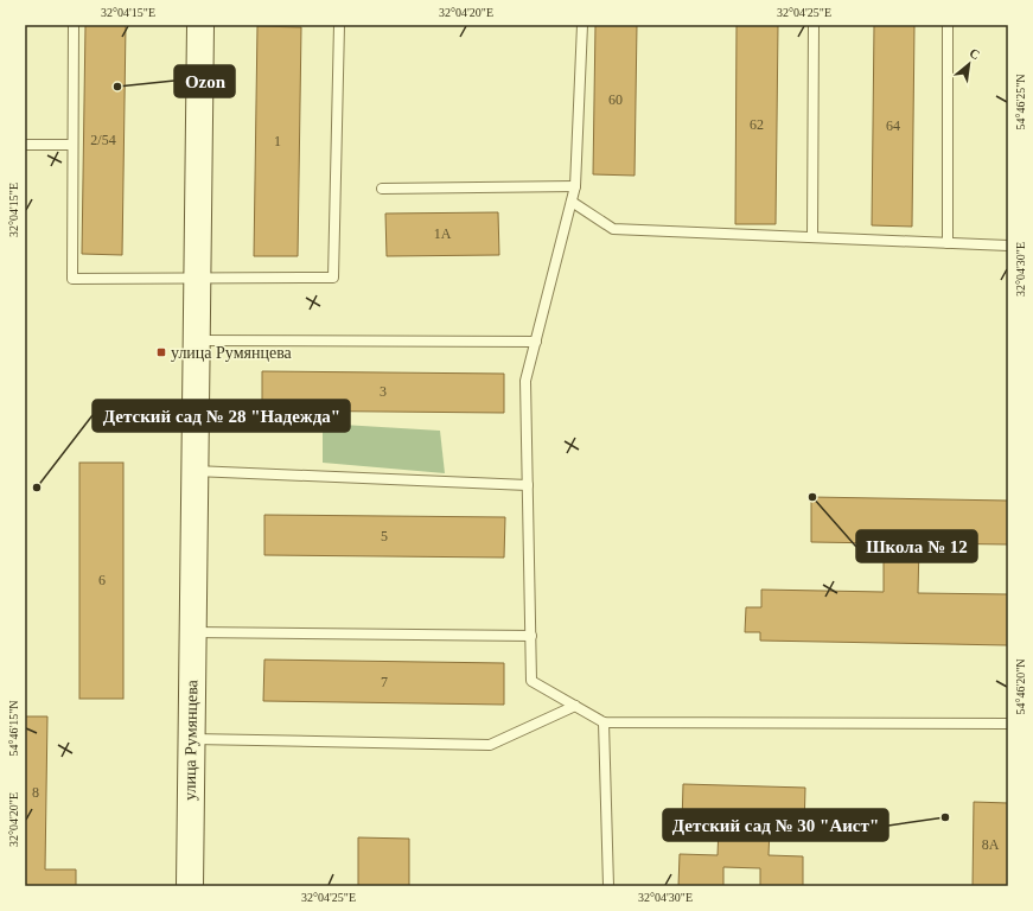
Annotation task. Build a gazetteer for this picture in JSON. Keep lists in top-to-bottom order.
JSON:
{
  "streets": {
    "main road": ["улица Румянцева"]
  },
  "places": {
    "other": [
      "Ozon",
      "Детский сад № 28 \"Надежда\"",
      "Школа № 12",
      "Детский сад № 30 \"Аист\""
    ],
    "transit": ["улица Румянцева"]
  },
  "house_numbers": [
    "60",
    "62",
    "64",
    "2/54",
    "1",
    "1А",
    "3",
    "5",
    "6",
    "7",
    "8",
    "8А"
  ],
  "north": "top right",
  "coordinates": [
    "32°04'15\"E",
    "32°04'20\"E",
    "32°04'25\"E",
    "54°46'25\"N",
    "32°04'30\"E",
    "54°46'20\"N",
    "54°46'15\"N"
  ]
}
